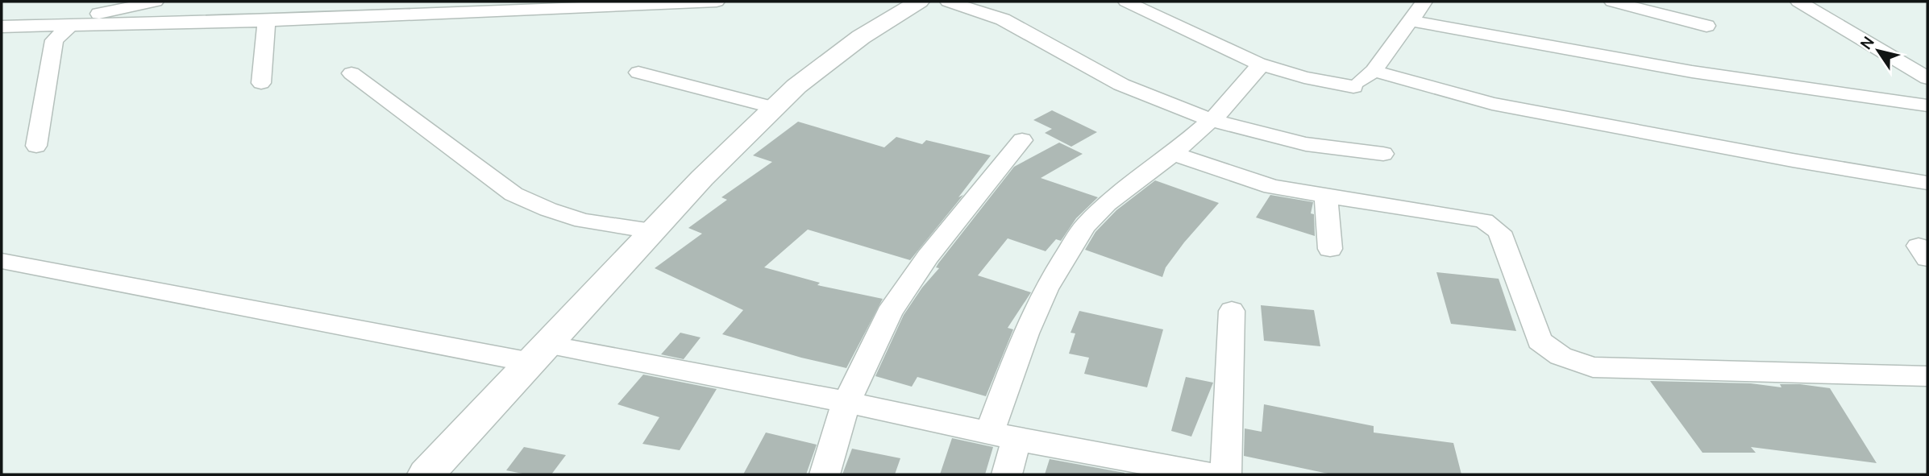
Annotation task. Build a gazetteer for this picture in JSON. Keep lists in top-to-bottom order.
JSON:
{
  "north": "top left"
}
